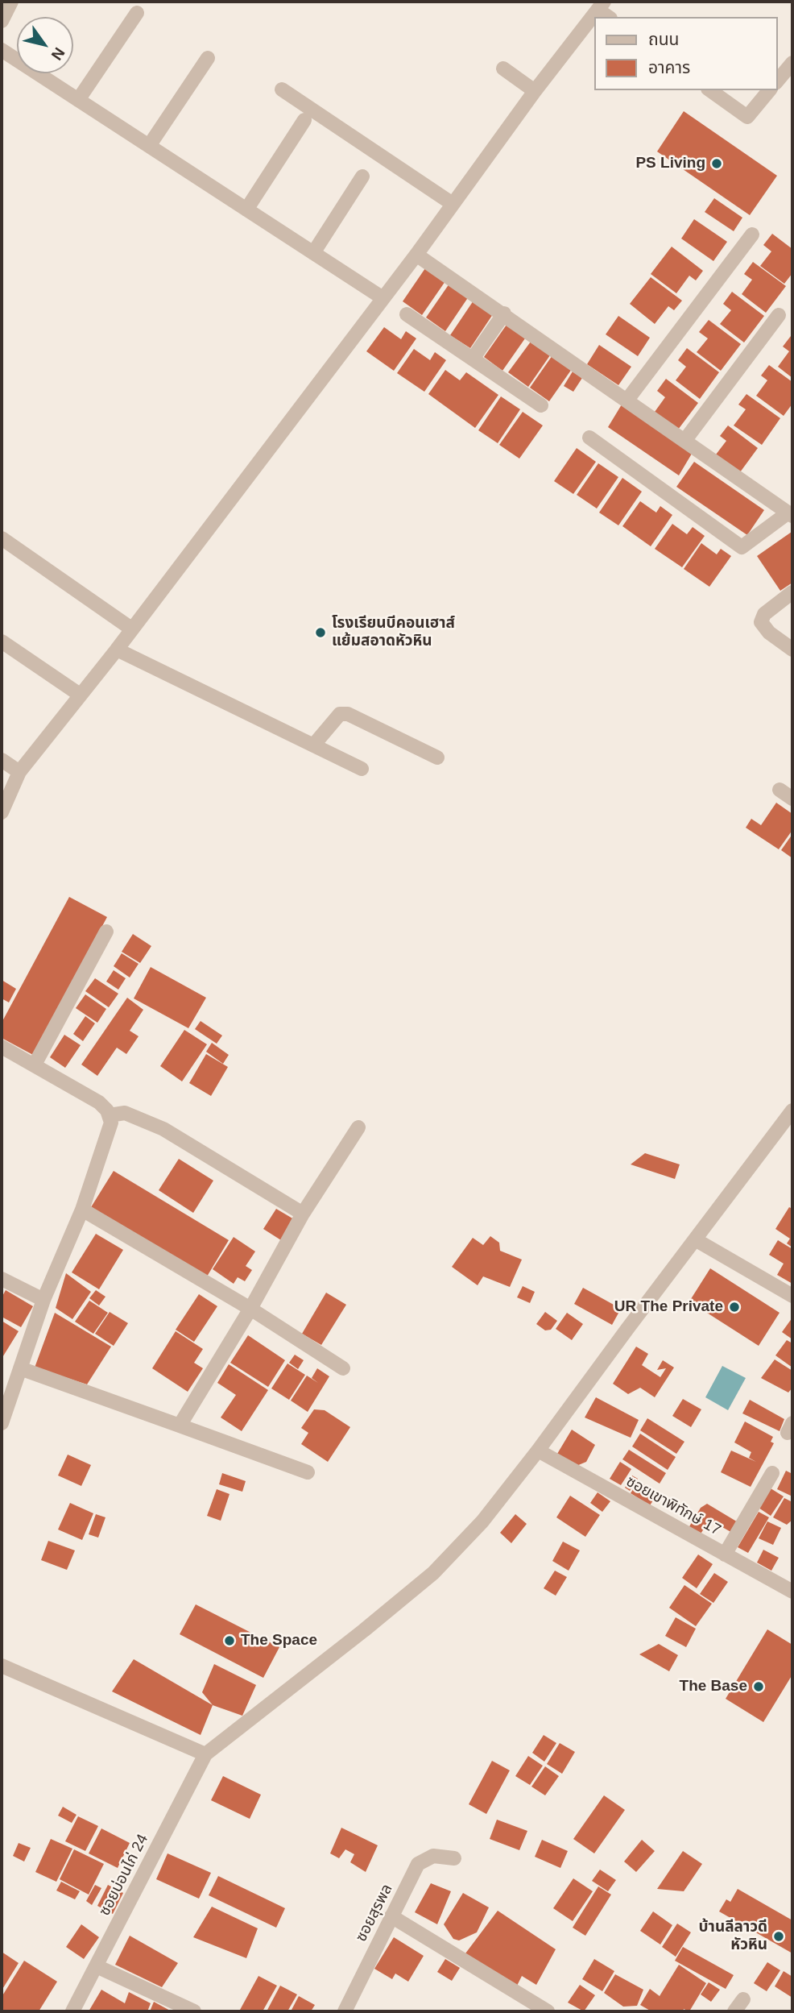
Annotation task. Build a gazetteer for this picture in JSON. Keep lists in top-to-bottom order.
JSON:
{
  "streets": {
    "street": ["ซอยเขาพิทักษ์ 17", "ซอยบ่อนไก่ 24", "ซอยสุรพล"]
  },
  "places": [
    "PS Living",
    "โรงเรียนบีคอนเฮาส์ แย้มสอาดหัวหิน",
    "UR The Private",
    "The Space",
    "The Base",
    "บ้านลีลาวดี หัวหิน"
  ],
  "legend": ["ถนน", "อาคาร"],
  "north": "bottom right"
}
